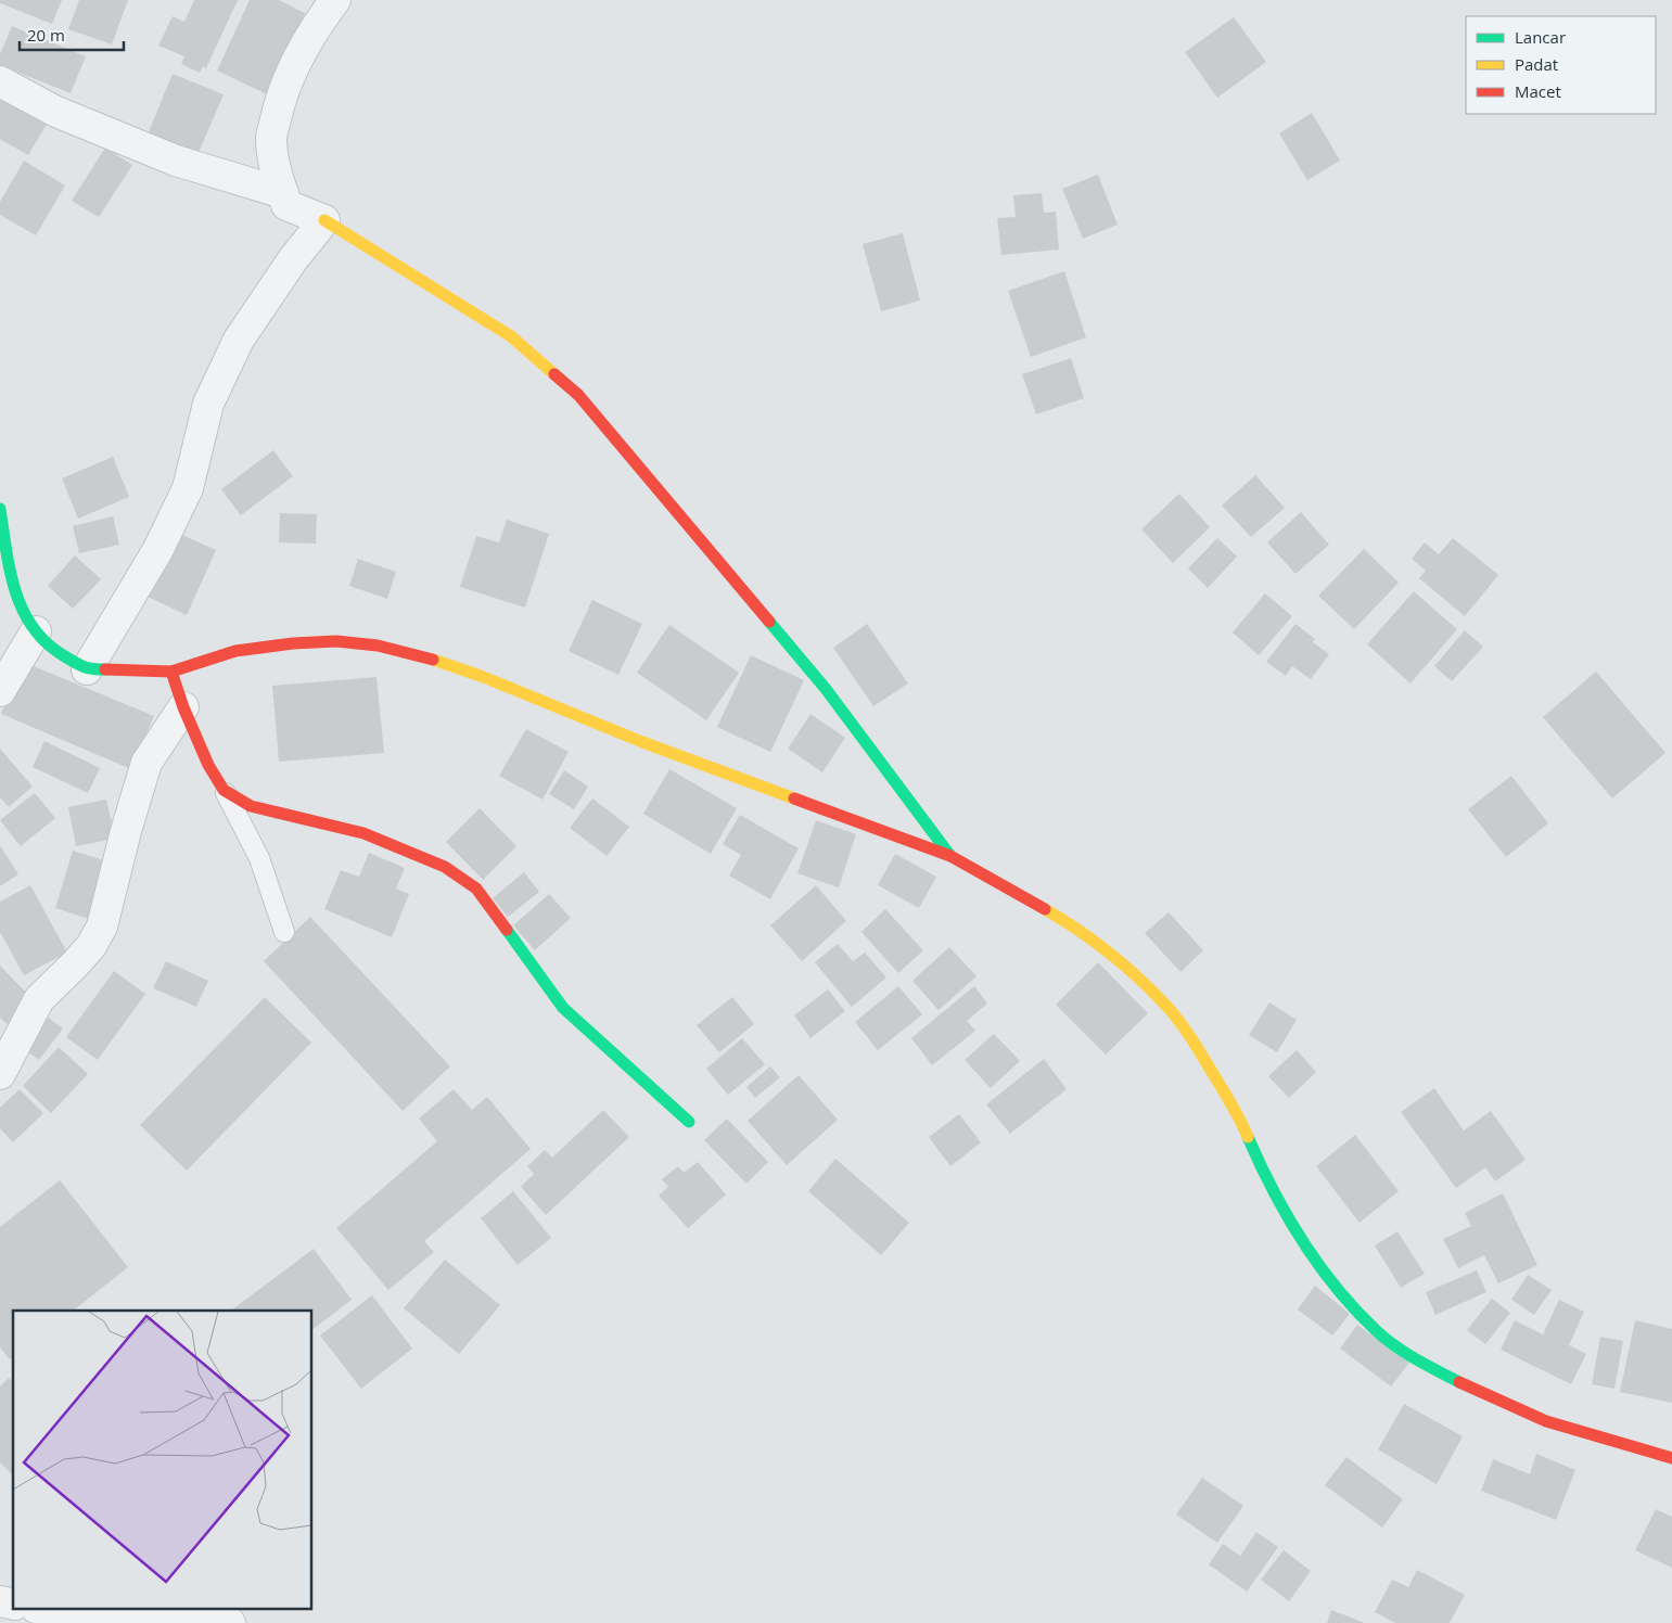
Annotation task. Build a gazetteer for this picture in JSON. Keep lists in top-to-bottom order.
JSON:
{
  "legend": ["Lancar", "Padat", "Macet"],
  "scale_bar": "20 m"
}
